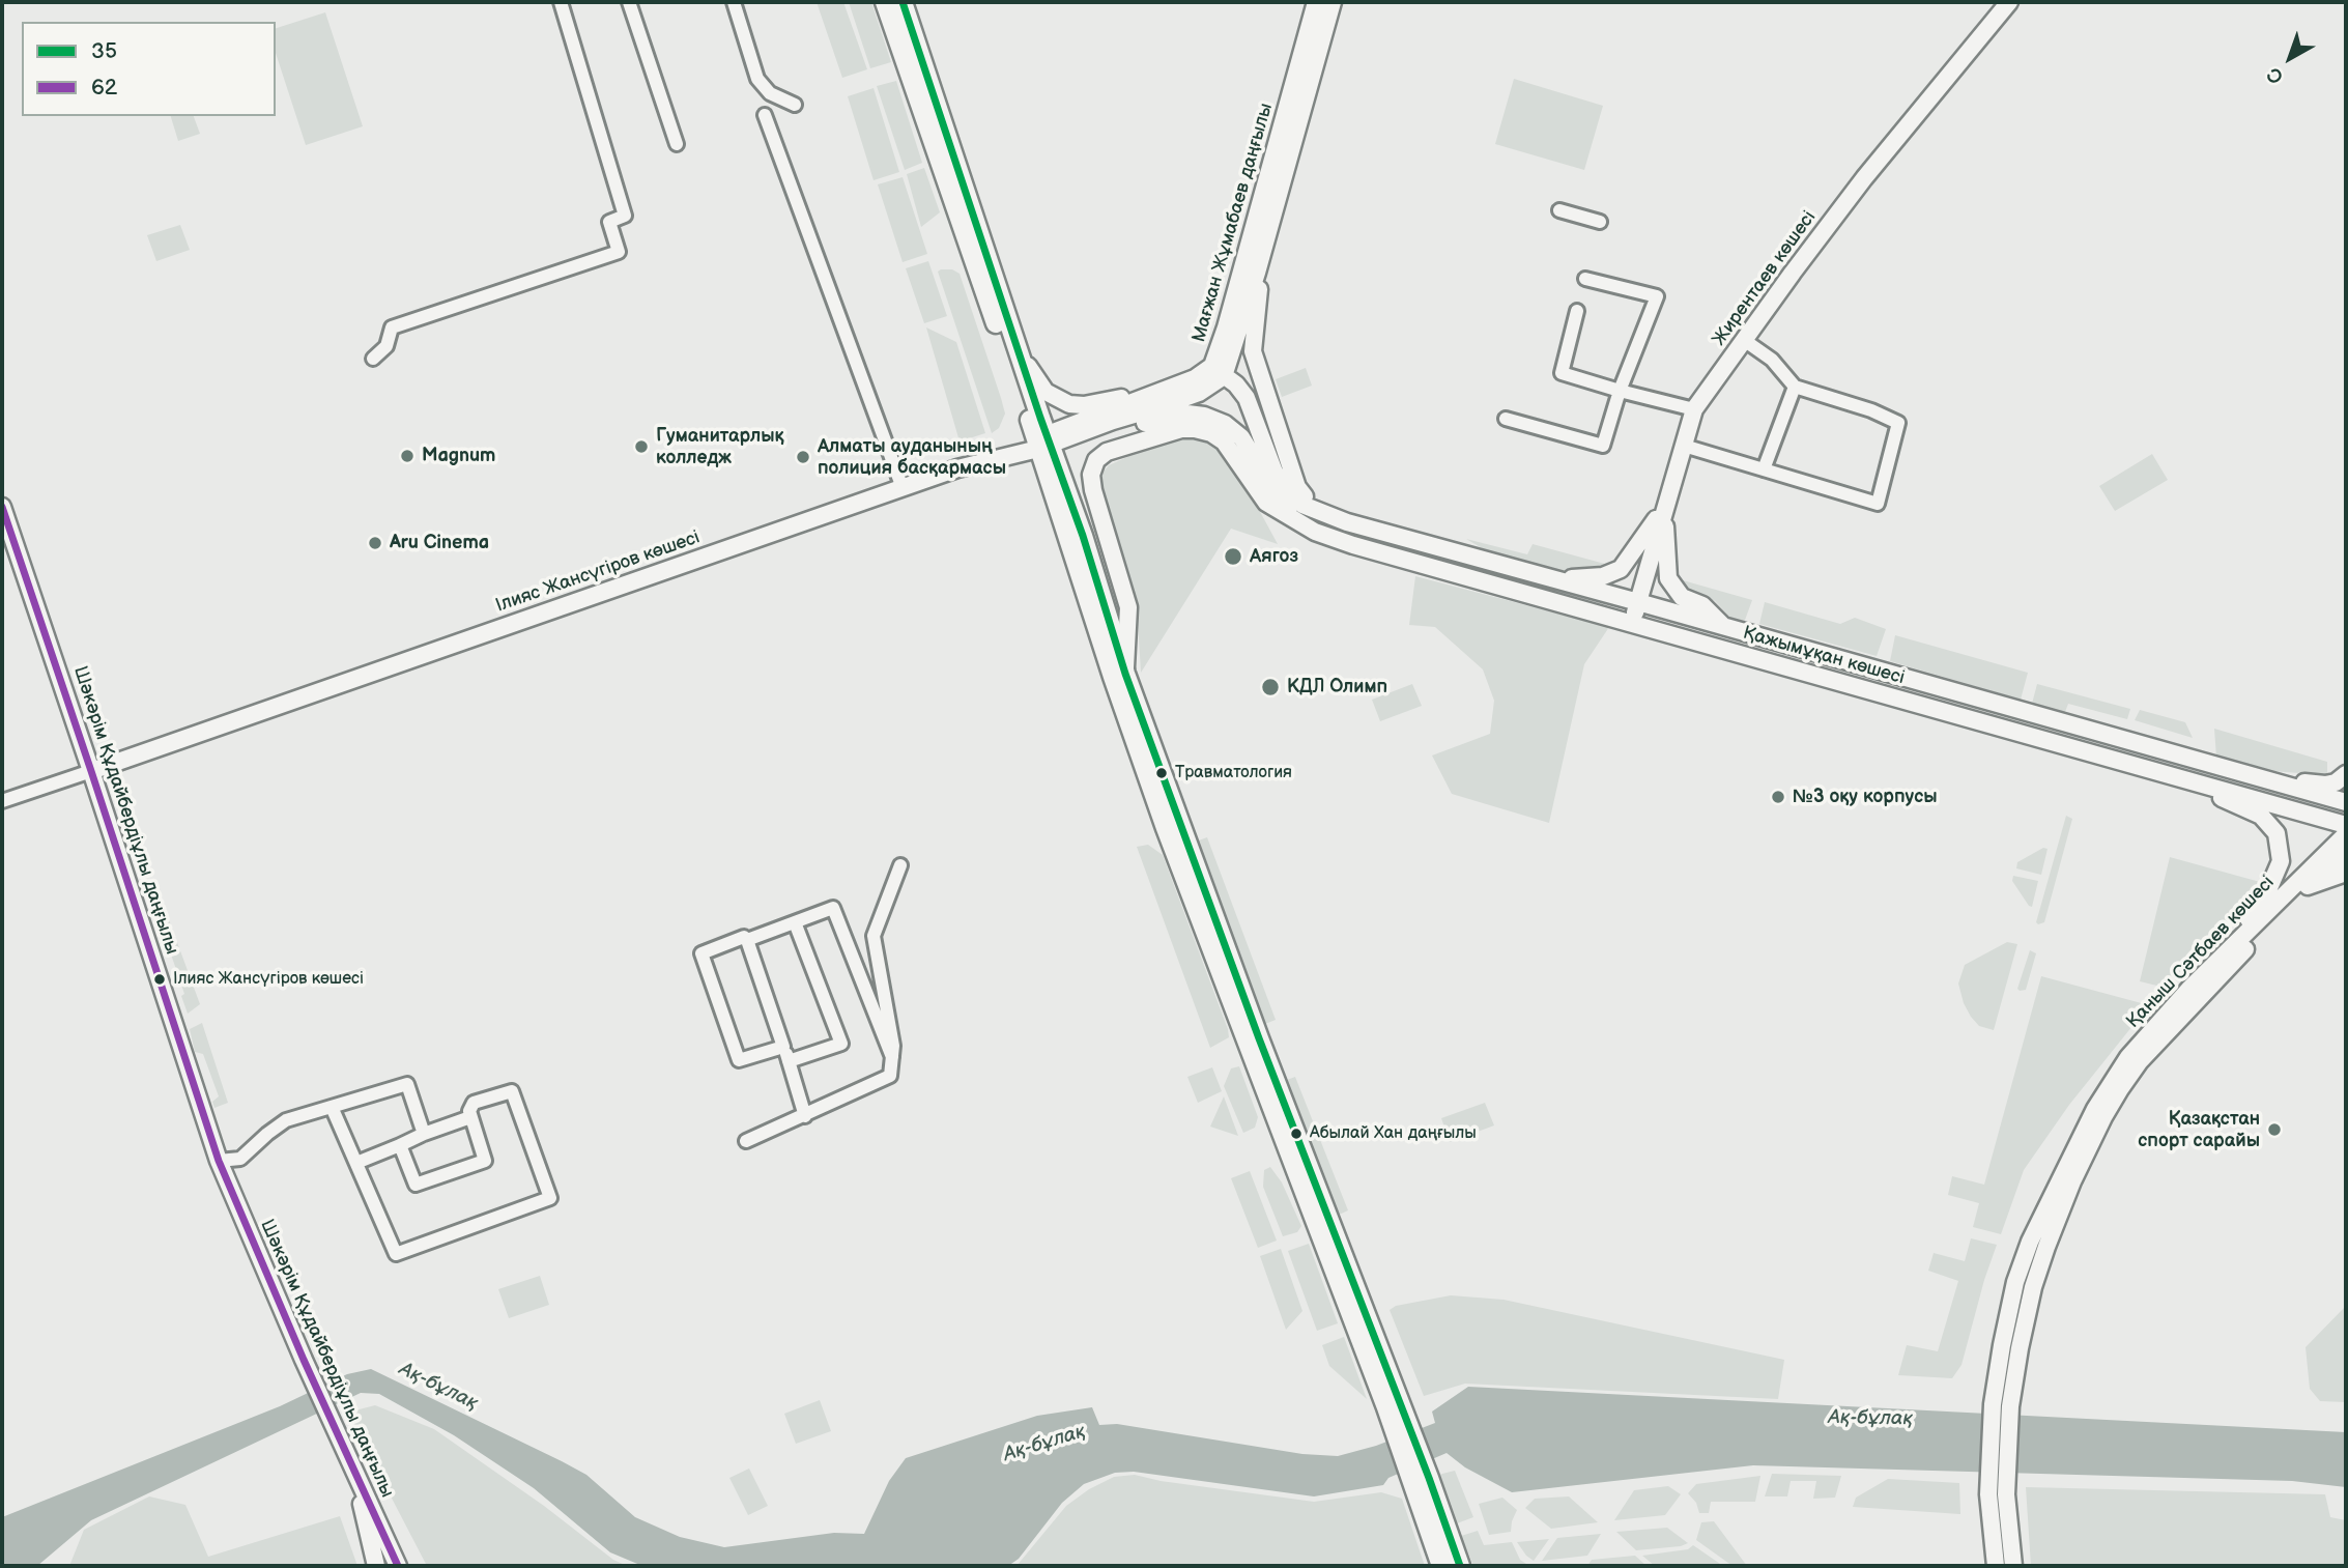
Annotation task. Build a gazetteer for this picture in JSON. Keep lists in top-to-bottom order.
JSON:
{
  "streets": {
    "main road": [
      "Мағжан Жұмабаев даңғылы",
      "Жирентаев көшесі",
      "Ілияс Жансүгіров көшесі",
      "Қажымұқан көшесі",
      "Шәкәрім Құдайбердіұлы даңғылы",
      "Қаныш Сәтбаев көшесі"
    ]
  },
  "crossings": [
    ["Мағжан Жұмабаев даңғылы", "Ілияс Жансүгіров көшесі"],
    ["Жирентаев көшесі", "Қажымұқан көшесі"],
    ["Ілияс Жансүгіров көшесі", "Шәкәрім Құдайбердіұлы даңғылы"]
  ],
  "water": ["Ақ-бұлақ"],
  "places": [
    "Гуманитарлық колледж",
    "Magnum",
    "Алматы ауданының полиция басқармасы",
    "Aru Cinema",
    "Аягоз",
    "КДЛ Олимп",
    "Травматология",
    "№3 оқу корпусы",
    "Ілияс Жансүгіров көшесі",
    "Қазақстан спорт сарайы",
    "Абылай Хан даңғылы"
  ],
  "lines": ["transit line 35", "transit line 62"],
  "legend": ["35", "62"],
  "north": "bottom left"
}
